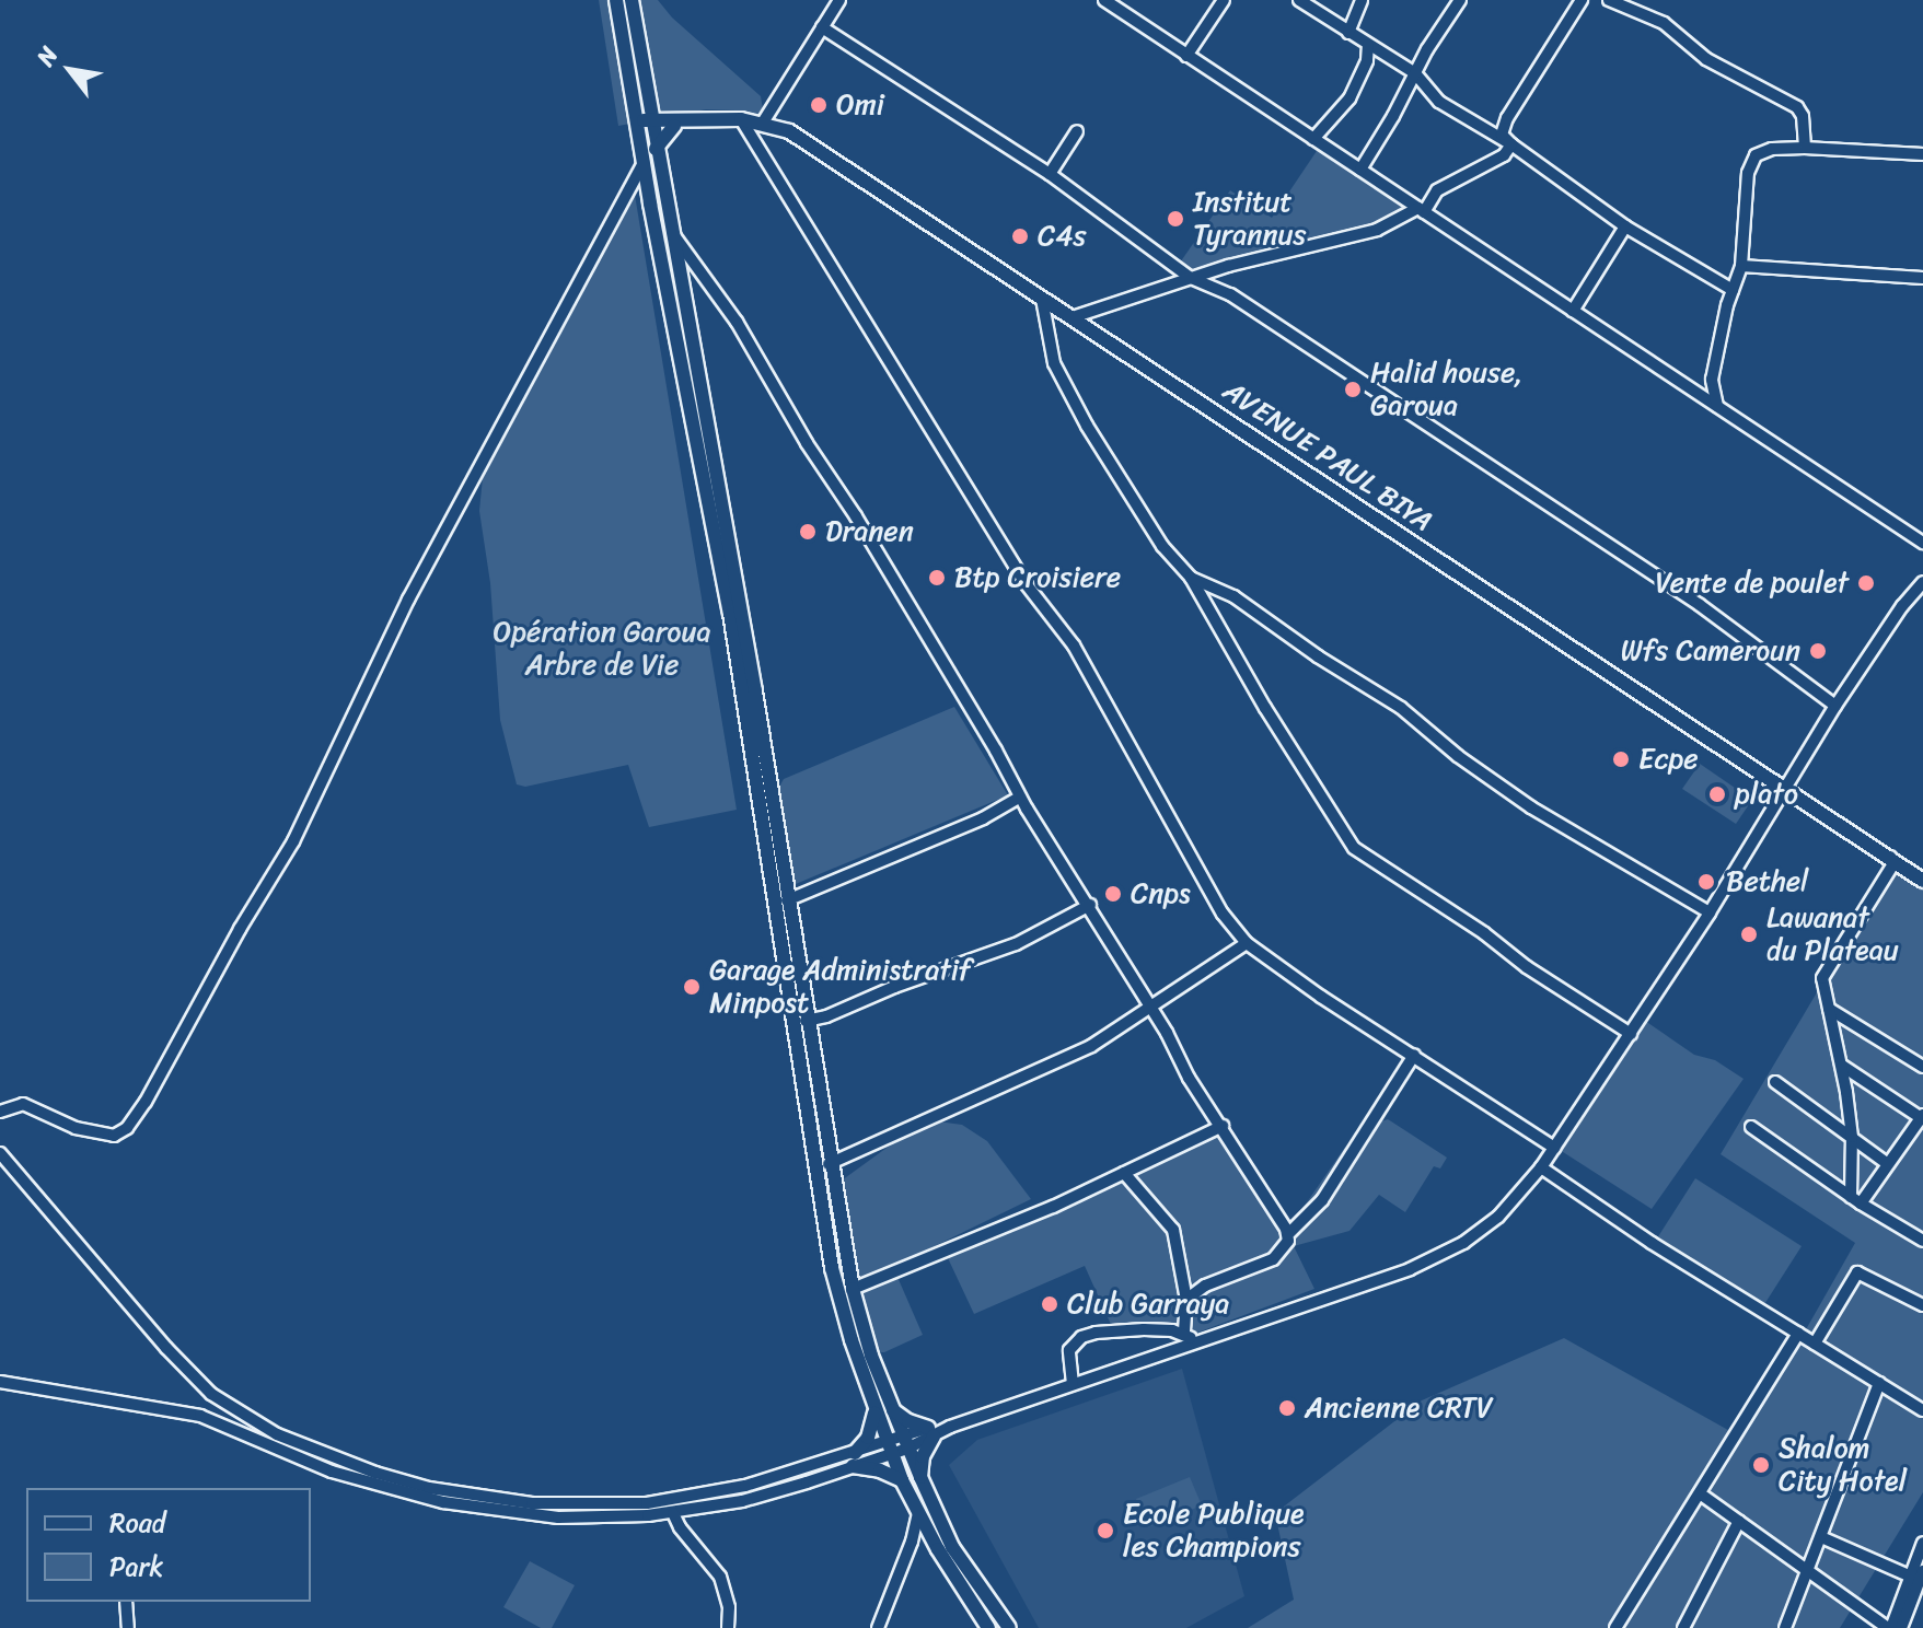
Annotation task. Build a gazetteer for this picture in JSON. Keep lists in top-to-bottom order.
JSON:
{
  "streets": {
    "main road": ["AVENUE PAUL BIYA"]
  },
  "parks": ["Opération Garoua Arbre de Vie"],
  "places": [
    "Omi",
    "Institut Tyrannus",
    "C4s",
    "Halid house, Garoua",
    "Dranen",
    "Btp Croisiere",
    "Vente de poulet",
    "Wfs Cameroun",
    "Ecpe",
    "plato",
    "Bethel",
    "Cnps",
    "Lawanat du Plateau",
    "Garage Administratif Minpost",
    "Club Garraya",
    "Ancienne CRTV",
    "Shalom City Hotel",
    "Ecole Publique les Champions"
  ],
  "legend": ["Road", "Park"],
  "north": "top left"
}
